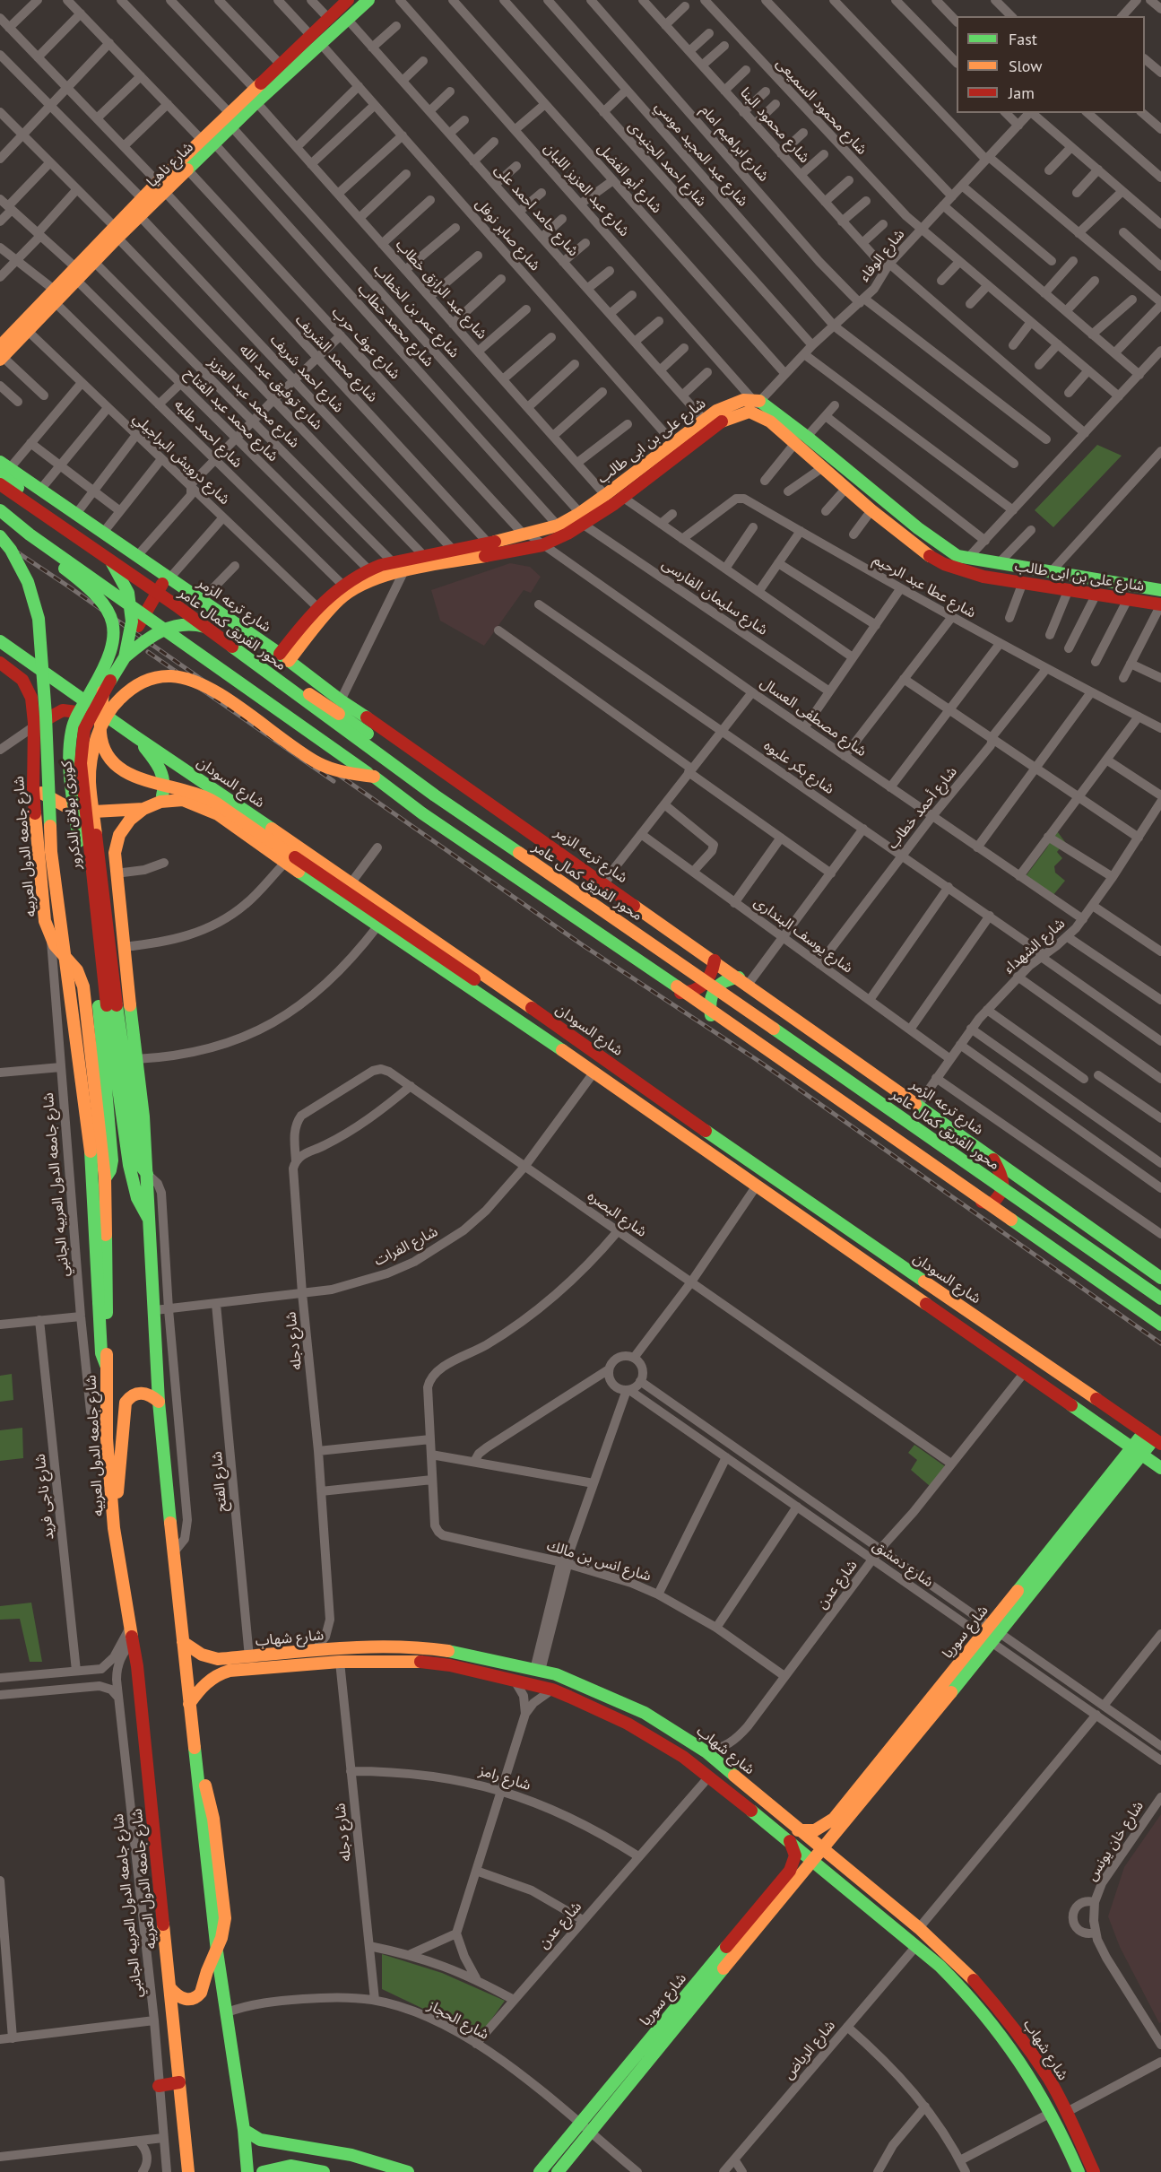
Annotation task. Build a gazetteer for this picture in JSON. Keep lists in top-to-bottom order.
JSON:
{
  "streets": {
    "main road": [
      "شارع ناهيا",
      "شارع على بن ابى طالب",
      "شارع ترعه الزمر",
      "محور الفريق كمال عامر",
      "شارع السودان",
      "كوبرى بولاق الدكرور",
      "شارع جامعه الدول العربيه",
      "شارع سوريا",
      "شارع شهاب"
    ],
    "street": [
      "شارع محمود السميعى",
      "شارع محمود البنا",
      "شارع ابراهيم امام",
      "شارع عبد المجيد موسي",
      "شارع احمد الجنيدى",
      "شارع أبو الفضل",
      "شارع عبد العزيز اللبان",
      "شارع حامد احمد على",
      "شارع صابر نوفل",
      "شارع الوفاء",
      "شارع عبد الرازق خطاب",
      "شارع عمر بن الخطاب",
      "شارع محمد خطاب",
      "شارع عوف حرب",
      "شارع محمد الشريف",
      "شارع احمد شريف",
      "شارع توفيق عبد الله",
      "شارع محمد عبد العزيز",
      "شارع محمد عبد الفتاح",
      "شارع احمد طلبه",
      "شارع درويش البراجيلي",
      "شارع عطا عبد الرحيم",
      "شارع سليمان الفارسى",
      "شارع مصطفى العسال",
      "شارع بكر عليوه",
      "شارع أحمد خطاب",
      "شارع يوسف البندارى",
      "شارع الشهداء",
      "شارع جامعه الدول العربيه الجانبي",
      "شارع البصره",
      "شارع الفرات",
      "شارع دجله",
      "شارع الفتح",
      "شارع ناجى فريد",
      "شارع انس بن مالك",
      "شارع دمشق",
      "شارع عدن",
      "شارع رامز",
      "شارع خان يونس",
      "شارع الحجاز",
      "شارع الرياض"
    ]
  },
  "crossings": [
    ["شارع محمود السميعى", "شارع الوفاء"],
    ["شارع محمود البنا", "شارع الوفاء"],
    ["شارع ابراهيم امام", "شارع الوفاء"],
    ["شارع عبد المجيد موسي", "شارع الوفاء"],
    ["شارع احمد الجنيدى", "شارع الوفاء"],
    ["شارع ناهيا", "شارع حامد احمد على"],
    ["شارع ناهيا", "شارع صابر نوفل"],
    ["شارع ناهيا", "شارع عبد الرازق خطاب"],
    ["شارع ناهيا", "شارع عمر بن الخطاب"],
    ["شارع ناهيا", "شارع محمد خطاب"],
    ["شارع ناهيا", "شارع عوف حرب"],
    ["شارع ناهيا", "شارع محمد الشريف"],
    ["شارع ناهيا", "شارع احمد شريف"],
    ["شارع ناهيا", "شارع توفيق عبد الله"],
    ["شارع ناهيا", "شارع محمد عبد العزيز"],
    ["شارع ناهيا", "شارع محمد عبد الفتاح"],
    ["شارع ناهيا", "شارع احمد طلبه"],
    ["شارع ناهيا", "شارع درويش البراجيلي"],
    ["شارع أبو الفضل", "شارع الوفاء"],
    ["شارع عبد العزيز اللبان", "شارع الوفاء"],
    ["شارع عبد العزيز اللبان", "شارع على بن ابى طالب"],
    ["شارع حامد احمد على", "شارع على بن ابى طالب"],
    ["شارع صابر نوفل", "شارع على بن ابى طالب"],
    ["شارع الوفاء", "شارع على بن ابى طالب"],
    ["شارع عبد الرازق خطاب", "شارع على بن ابى طالب"],
    ["شارع عمر بن الخطاب", "شارع على بن ابى طالب"],
    ["شارع عمر بن الخطاب", "شارع سليمان الفارسى"],
    ["شارع محمد خطاب", "شارع على بن ابى طالب"],
    ["شارع عوف حرب", "شارع على بن ابى طالب"],
    ["شارع عوف حرب", "شارع مصطفى العسال"],
    ["شارع محمد الشريف", "شارع على بن ابى طالب"],
    ["شارع احمد شريف", "شارع على بن ابى طالب"],
    ["شارع توفيق عبد الله", "شارع على بن ابى طالب"],
    ["شارع محمد عبد العزيز", "شارع على بن ابى طالب"],
    ["شارع محمد عبد الفتاح", "شارع على بن ابى طالب"],
    ["شارع احمد طلبه", "شارع على بن ابى طالب"],
    ["شارع على بن ابى طالب", "شارع درويش البراجيلي"],
    ["شارع على بن ابى طالب", "شارع سليمان الفارسى"],
    ["شارع على بن ابى طالب", "شارع ترعه الزمر"],
    ["شارع على بن ابى طالب", "شارع مصطفى العسال"],
    ["شارع عطا عبد الرحيم", "شارع أحمد خطاب"],
    ["شارع ترعه الزمر", "كوبرى بولاق الدكرور"],
    ["شارع ترعه الزمر", "شارع الشهداء"],
    ["شارع مصطفى العسال", "شارع أحمد خطاب"],
    ["شارع مصطفى العسال", "شارع الشهداء"],
    ["شارع بكر عليوه", "شارع أحمد خطاب"],
    ["شارع بكر عليوه", "شارع الشهداء"],
    ["شارع السودان", "شارع جامعه الدول العربيه"],
    ["شارع السودان", "شارع الفرات"],
    ["شارع السودان", "شارع عدن"],
    ["شارع السودان", "شارع سوريا"],
    ["شارع أحمد خطاب", "شارع يوسف البندارى"],
    ["كوبرى بولاق الدكرور", "شارع جامعه الدول العربيه"],
    ["شارع جامعه الدول العربيه", "شارع جامعه الدول العربيه الجانبي"],
    ["شارع يوسف البندارى", "شارع الشهداء"],
    ["شارع البصره", "شارع الفرات"],
    ["شارع البصره", "شارع دجله"],
    ["شارع البصره", "شارع انس بن مالك"],
    ["شارع البصره", "شارع عدن"],
    ["شارع الفرات", "شارع دجله"],
    ["شارع الفرات", "شارع الفتح"],
    ["شارع دجله", "شارع شهاب"],
    ["شارع دجله", "شارع رامز"],
    ["شارع دجله", "شارع الحجاز"],
    ["شارع الفتح", "شارع شهاب"],
    ["شارع انس بن مالك", "شارع عدن"],
    ["شارع دمشق", "شارع عدن"],
    ["شارع دمشق", "شارع سوريا"],
    ["شارع عدن", "شارع شهاب"],
    ["شارع عدن", "شارع رامز"],
    ["شارع عدن", "شارع الحجاز"],
    ["شارع سوريا", "شارع شهاب"],
    ["شارع سوريا", "شارع الحجاز"],
    ["شارع شهاب", "شارع الرياض"]
  ],
  "legend": ["Fast", "Slow", "Jam"]
}
